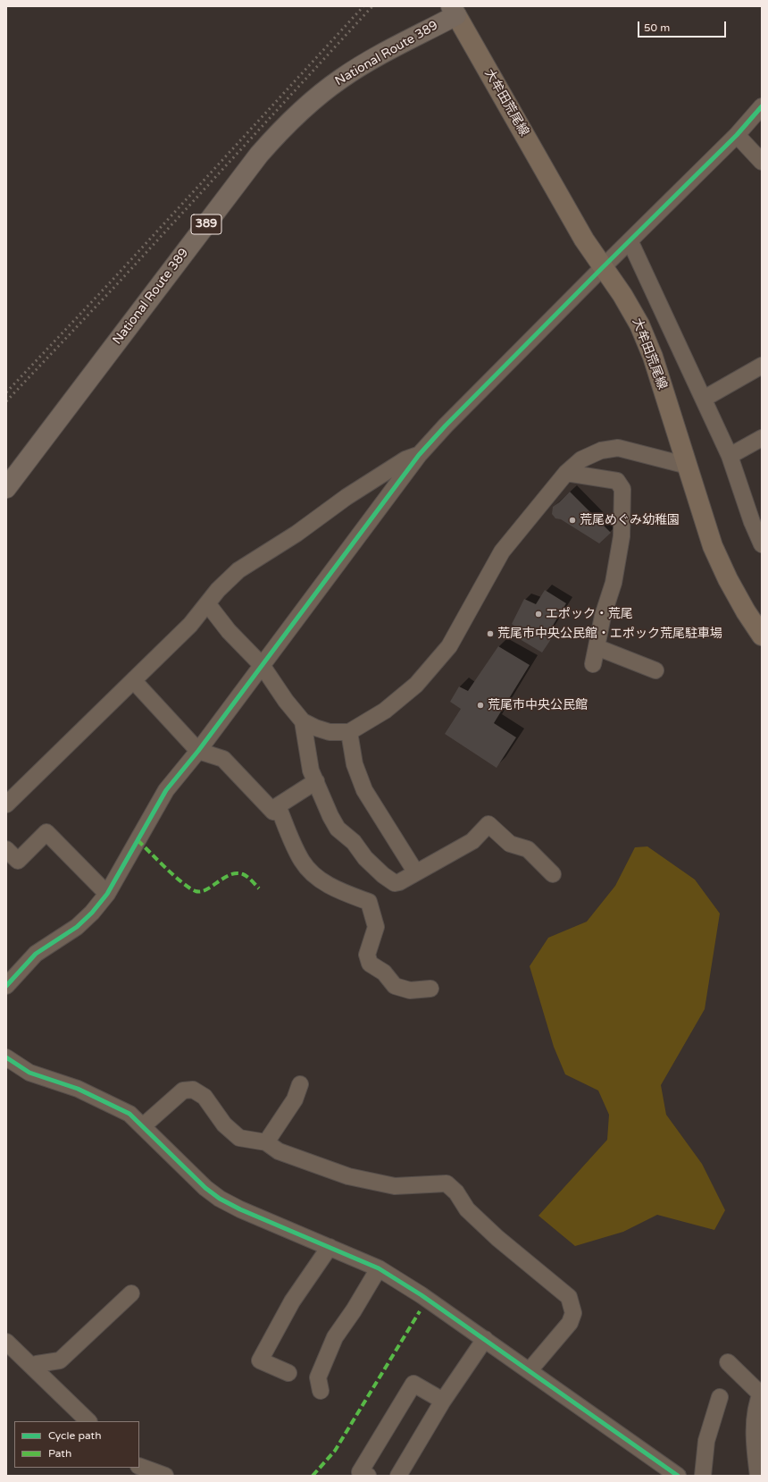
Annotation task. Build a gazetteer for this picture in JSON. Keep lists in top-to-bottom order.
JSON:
{
  "streets": {
    "highway": ["National Route 389", "389"],
    "main road": ["大牟田荒尾線"]
  },
  "crossings": [
    ["National Route 389", "大牟田荒尾線"]
  ],
  "places": [
    "荒尾めぐみ幼稚園",
    "エポック・荒尾",
    "荒尾市中央公民館・エポック荒尾駐車場",
    "荒尾市中央公民館"
  ],
  "legend": ["Cycle path", "Path"],
  "scale_bar": "50 m"
}
